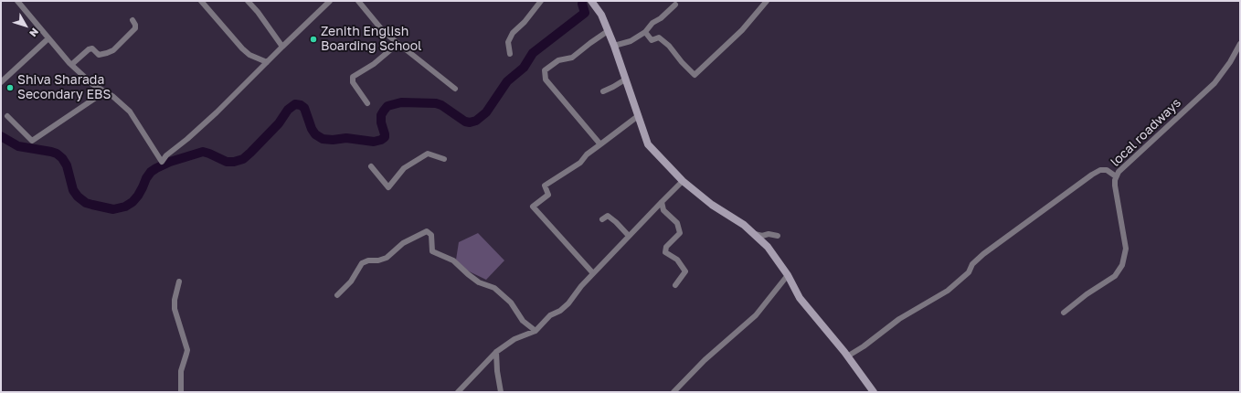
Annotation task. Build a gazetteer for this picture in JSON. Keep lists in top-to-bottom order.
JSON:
{
  "streets": {
    "street": ["local roadways"]
  },
  "places": ["Zenith English Boarding School", "Shiva Sharada Secondary EBS"],
  "north": "bottom right"
}
